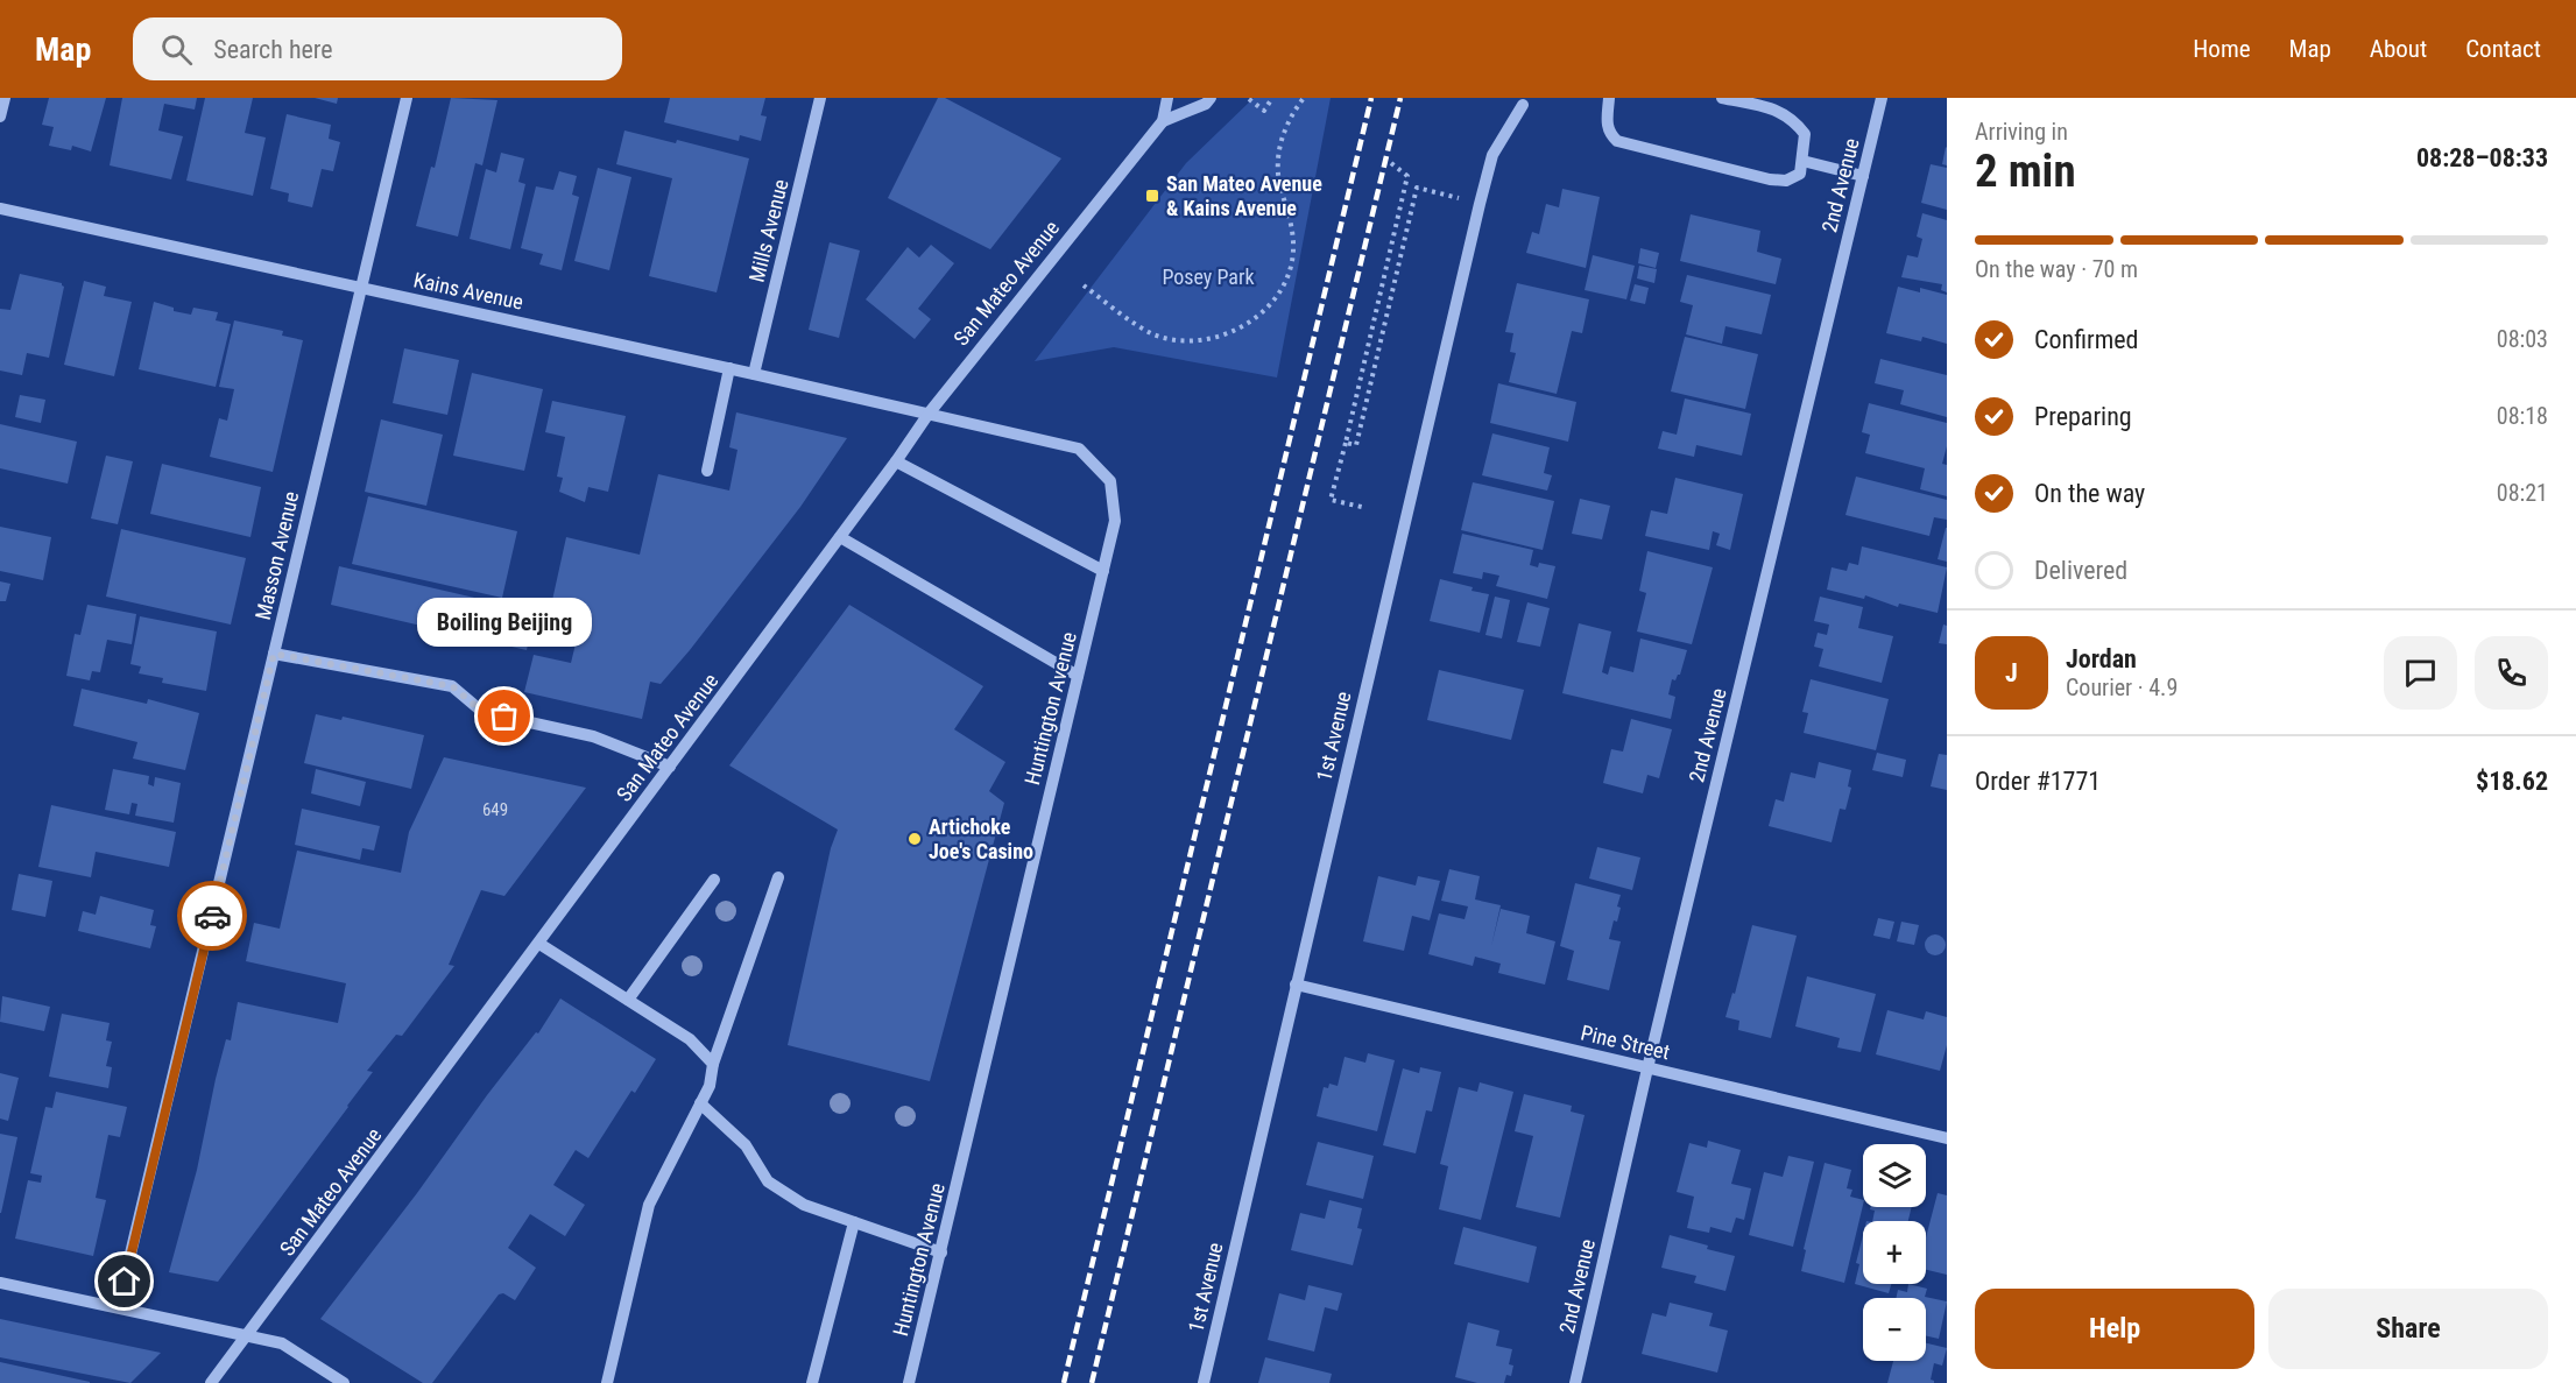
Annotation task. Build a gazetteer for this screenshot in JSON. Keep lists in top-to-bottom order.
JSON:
{
  "streets": {
    "street": [
      "2nd Avenue",
      "Mills Avenue",
      "San Mateo Avenue",
      "Kains Avenue",
      "Masson Avenue",
      "Huntington Avenue",
      "1st Avenue",
      "Pine Street"
    ]
  },
  "crossings": [
    ["2nd Avenue", "Pine Street"],
    ["Mills Avenue", "Kains Avenue"],
    ["San Mateo Avenue", "Kains Avenue"],
    ["San Mateo Avenue", "Huntington Avenue"],
    ["Kains Avenue", "Masson Avenue"],
    ["Kains Avenue", "Huntington Avenue"],
    ["1st Avenue", "Pine Street"]
  ],
  "parks": ["Posey Park"],
  "places": {
    "transit": ["San Mateo Avenue & Kains Avenue"],
    "other": ["Boiling Beijing", "Artichoke Joe's Casino"]
  },
  "house_numbers": ["649"],
  "page": {
    "header": "Map",
    "search": "Search here",
    "nav": [
      "Home",
      "Map",
      "About",
      "Contact"
    ],
    "heading": ["2 min", "Arriving in", "08:28–08:33"],
    "panel": [
      "Jordan",
      "Courier · 4.9",
      "Order #1771",
      "$18.62"
    ],
    "bar": "On the way · 70 m",
    "list": [
      ["Confirmed", "08:03"],
      ["Preparing", "08:18"],
      ["On the way", "08:21"],
      "Delivered"
    ],
    "bubble": "Boiling Beijing",
    "round": "J",
    "map_buttons": ["+", "−"],
    "buttons": ["Help", "Share"]
  }
}
